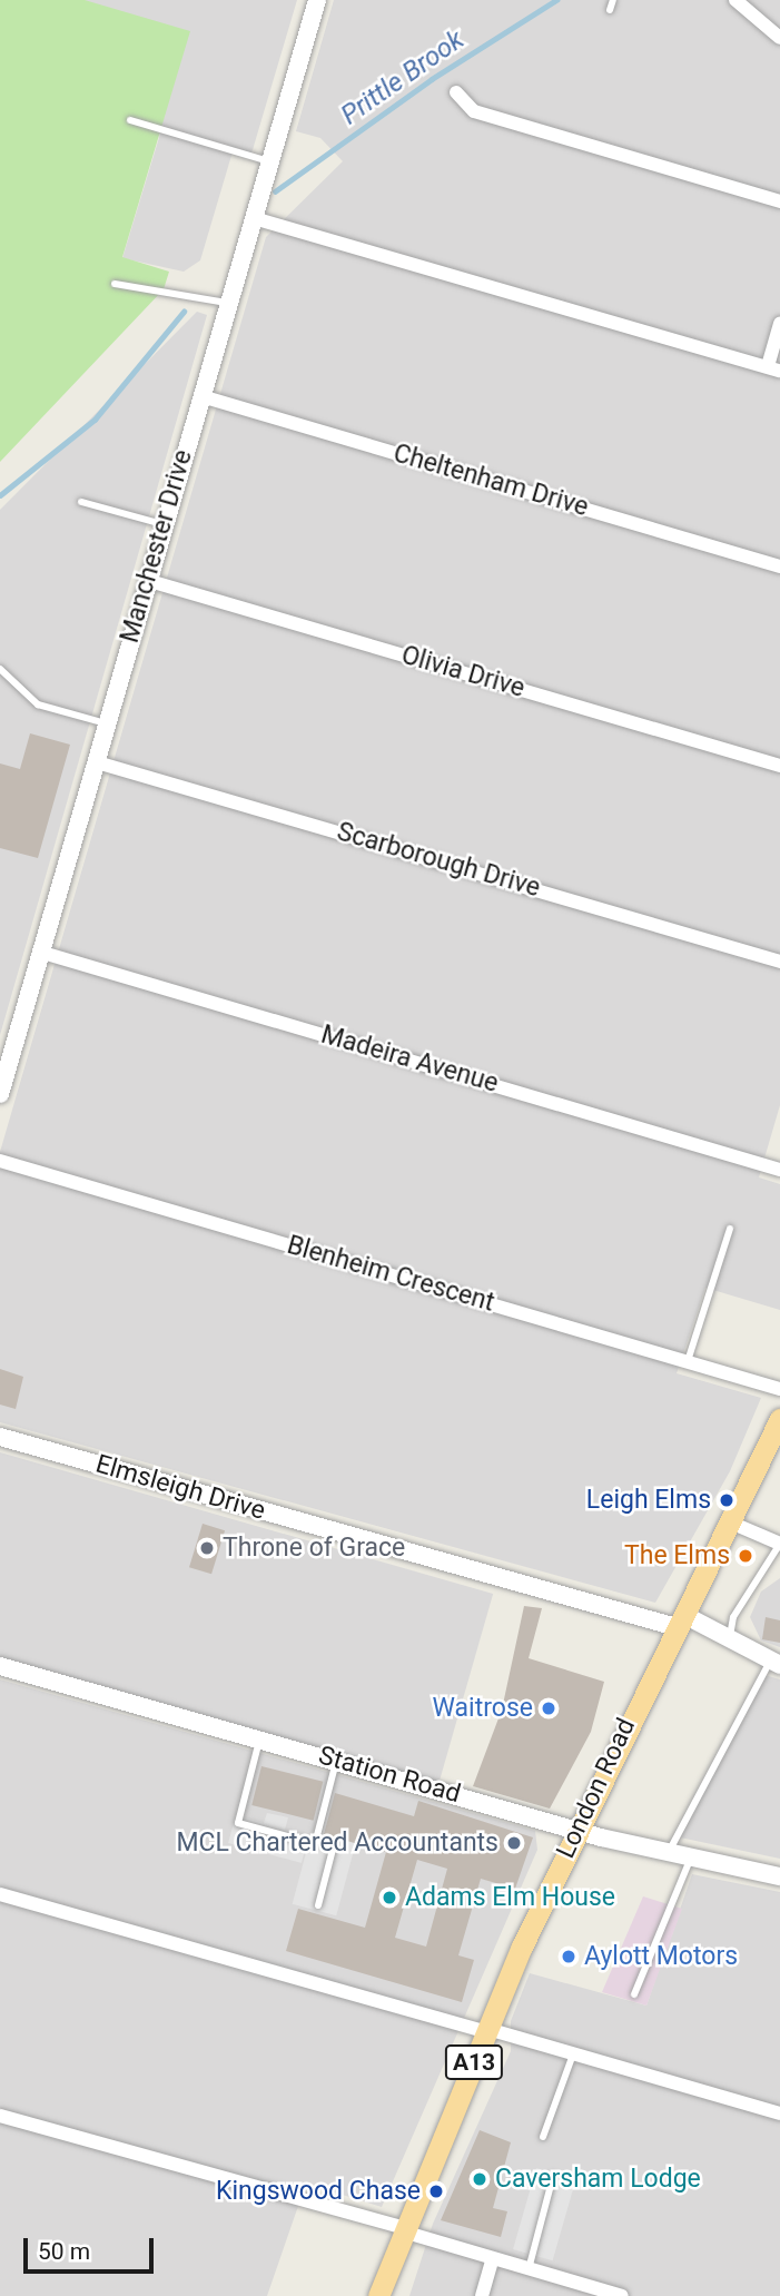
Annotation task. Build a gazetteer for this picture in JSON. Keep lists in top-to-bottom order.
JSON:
{
  "streets": {
    "main road": ["London Road", "A13"],
    "street": [
      "Cheltenham Drive",
      "Manchester Drive",
      "Olivia Drive",
      "Scarborough Drive",
      "Madeira Avenue",
      "Blenheim Crescent",
      "Elmsleigh Drive",
      "Station Road"
    ]
  },
  "crossings": [
    ["Cheltenham Drive", "Manchester Drive"],
    ["Manchester Drive", "Olivia Drive"],
    ["Manchester Drive", "Scarborough Drive"],
    ["Manchester Drive", "Madeira Avenue"],
    ["Elmsleigh Drive", "London Road"],
    ["Station Road", "London Road"]
  ],
  "water": ["Prittle Brook"],
  "places": [
    "Leigh Elms",
    "Throne of Grace",
    "The Elms",
    "Waitrose",
    "MCL Chartered Accountants",
    "Adams Elm House",
    "Aylott Motors",
    "Caversham Lodge",
    "Kingswood Chase"
  ],
  "scale_bar": "50 m"
}
